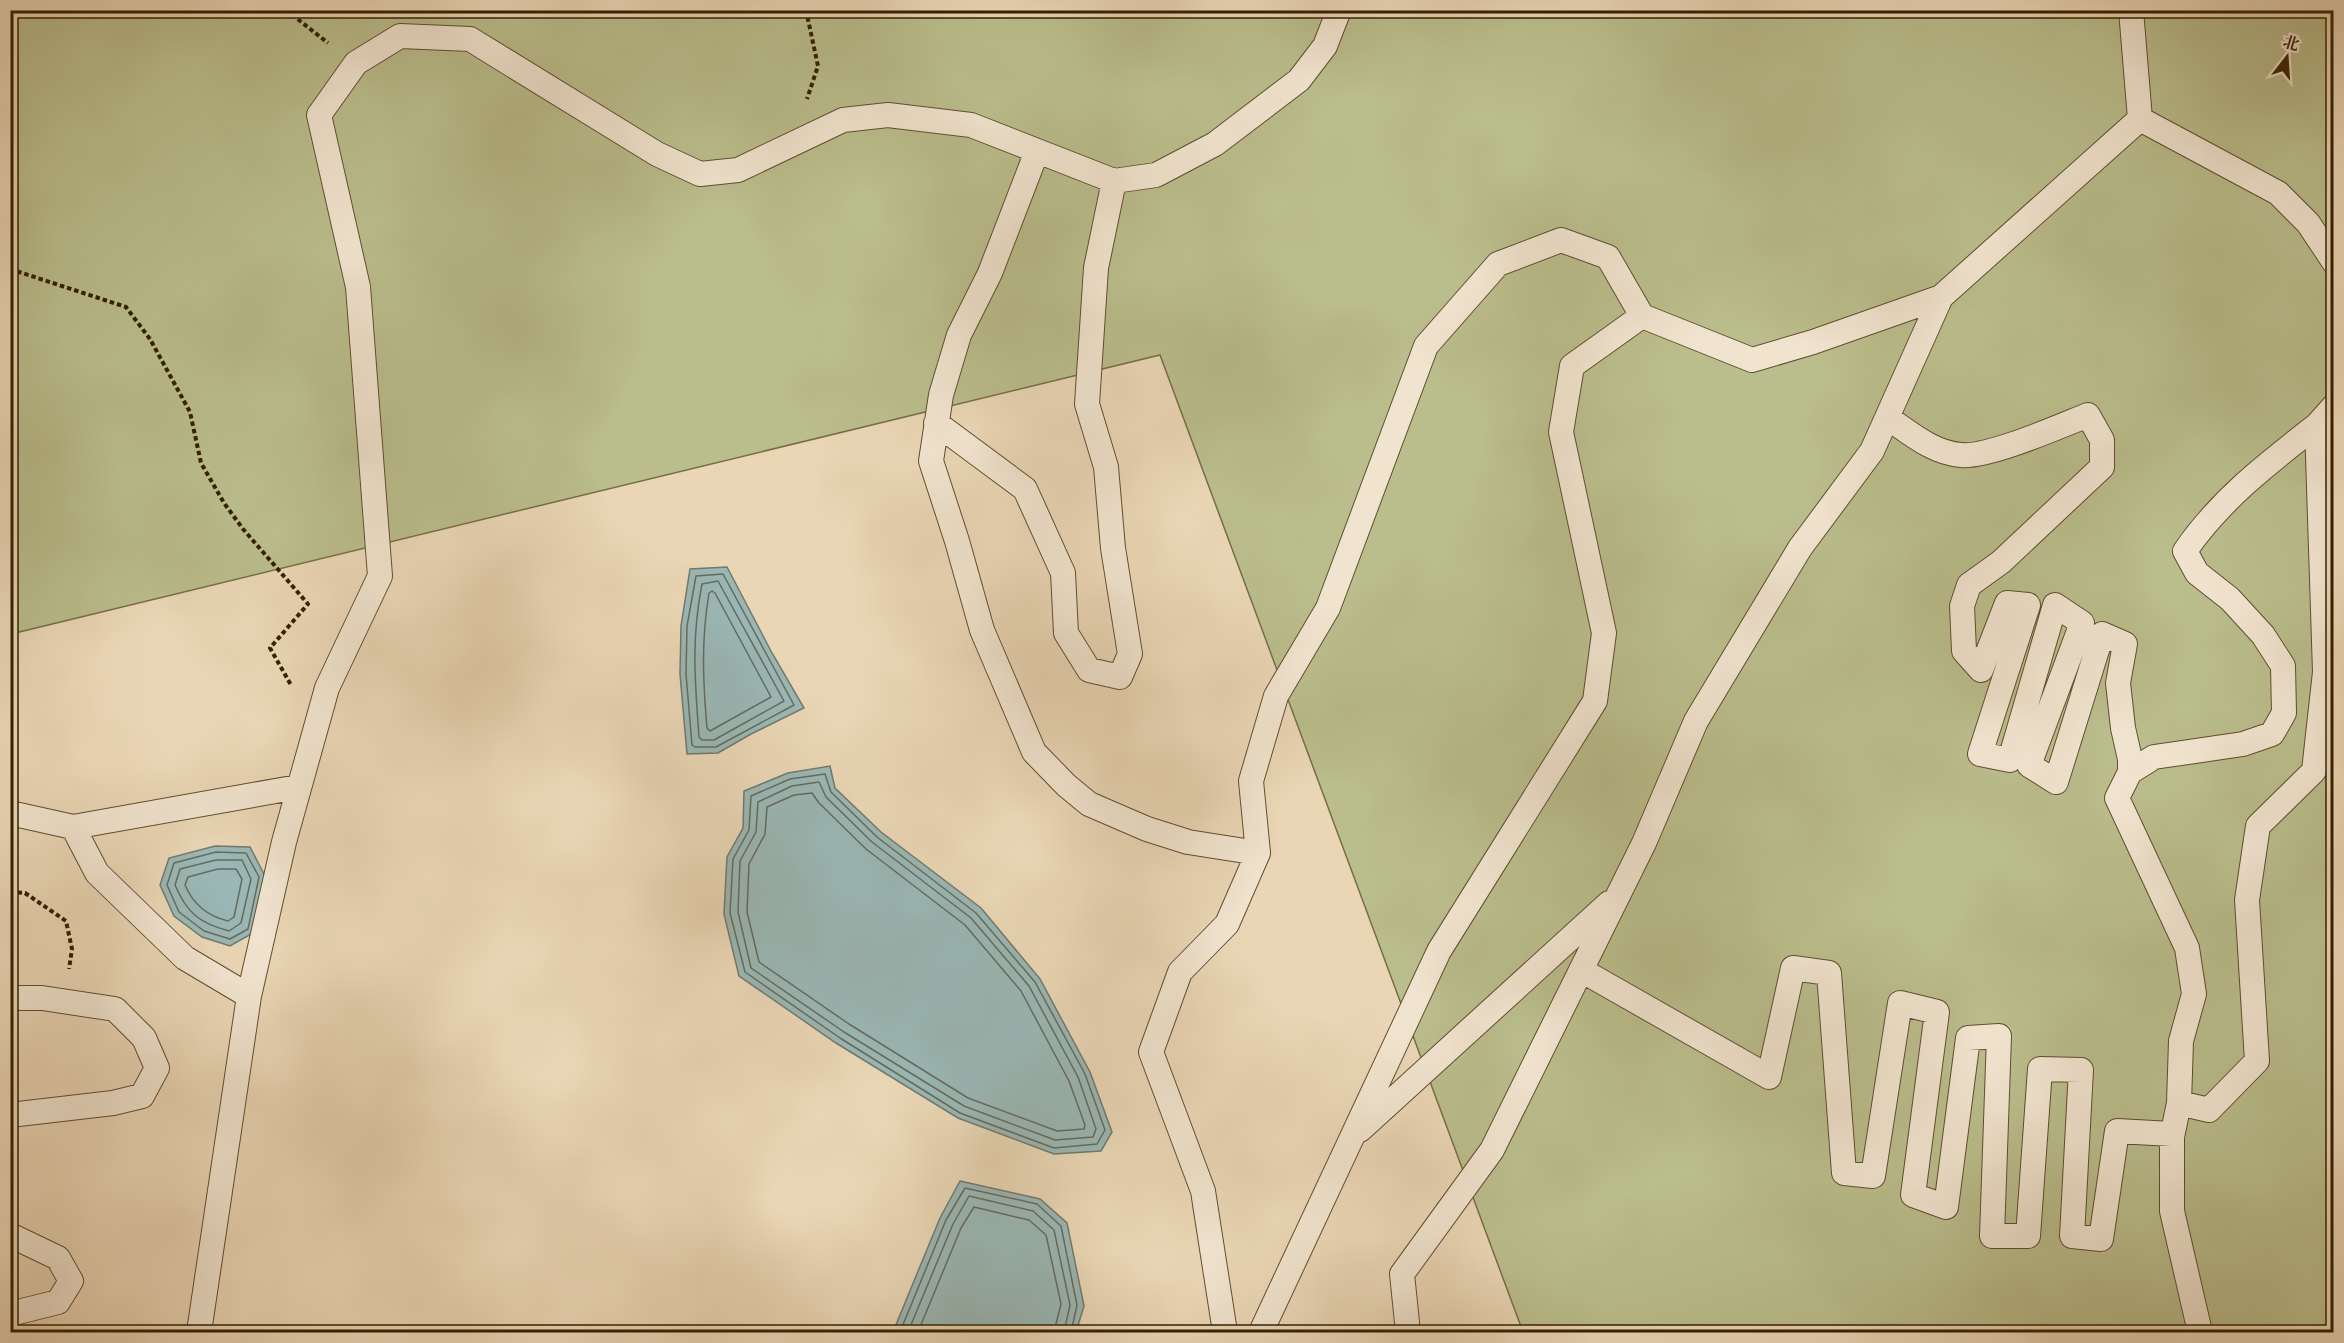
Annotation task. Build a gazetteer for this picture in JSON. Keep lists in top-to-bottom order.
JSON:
{
  "north": "top"
}
